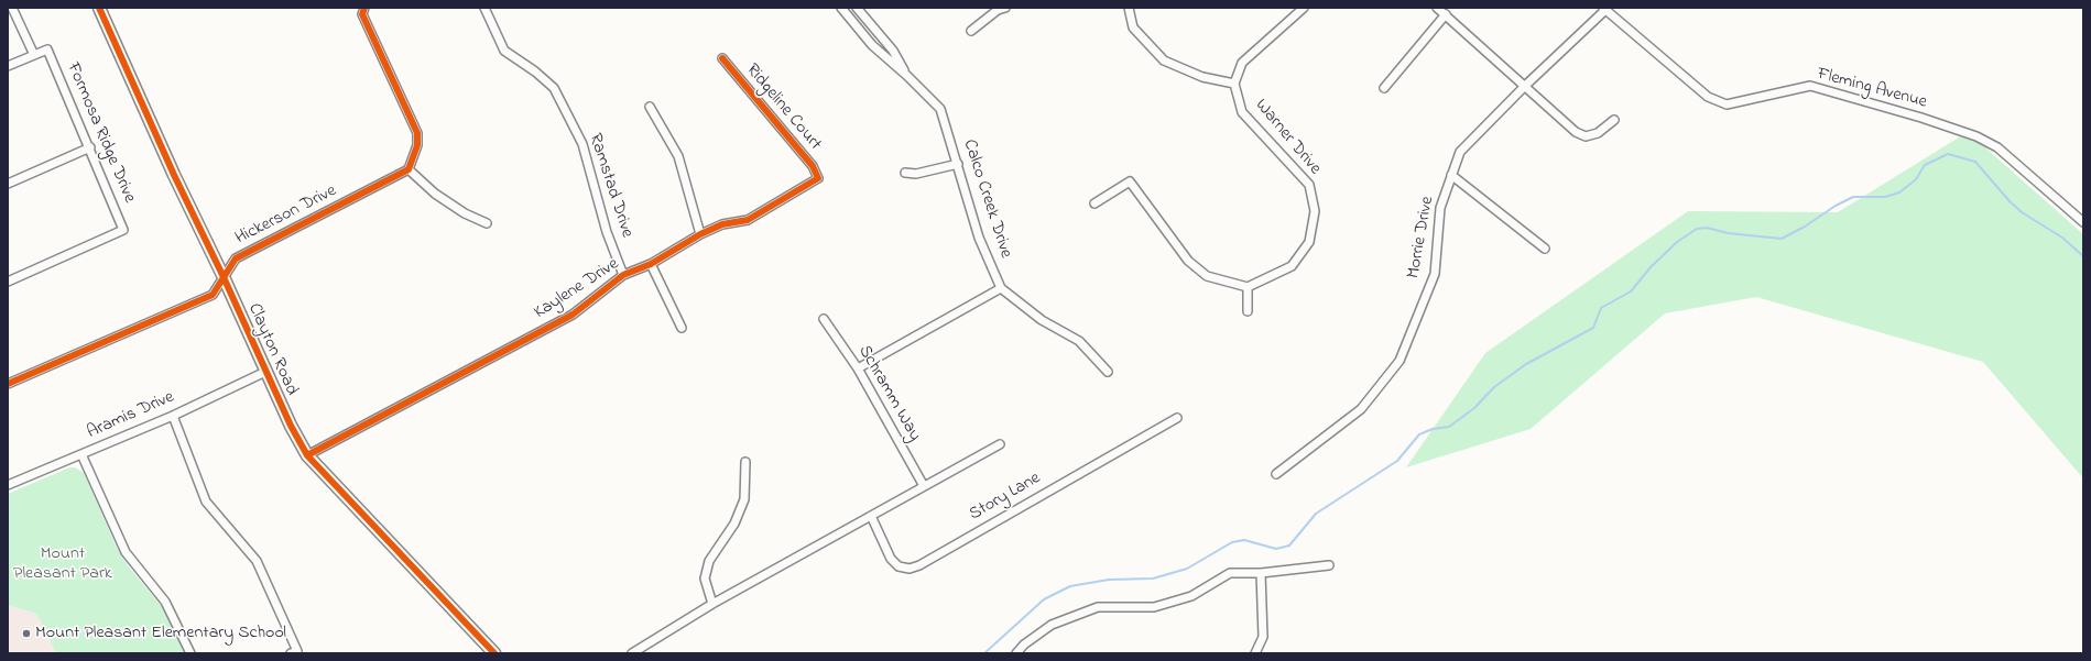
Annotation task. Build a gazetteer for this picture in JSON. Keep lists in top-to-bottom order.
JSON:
{
  "streets": {
    "street": [
      "Fleming Avenue",
      "Ridgeline Court",
      "Formosa Ridge Drive",
      "Warner Drive",
      "Ramstad Drive",
      "Calco Creek Drive",
      "Hickerson Drive",
      "Morrie Drive",
      "Kaylene Drive",
      "Clayton Road",
      "Schramm Way",
      "Aramis Drive",
      "Story Lane"
    ]
  },
  "crossings": [
    ["Fleming Avenue", "Morrie Drive"],
    ["Ridgeline Court", "Kaylene Drive"],
    ["Ramstad Drive", "Kaylene Drive"],
    ["Hickerson Drive", "Clayton Road"],
    ["Kaylene Drive", "Clayton Road"],
    ["Clayton Road", "Aramis Drive"]
  ],
  "parks": ["Mount Pleasant Park"],
  "places": ["Mount Pleasant Elementary School"]
}
